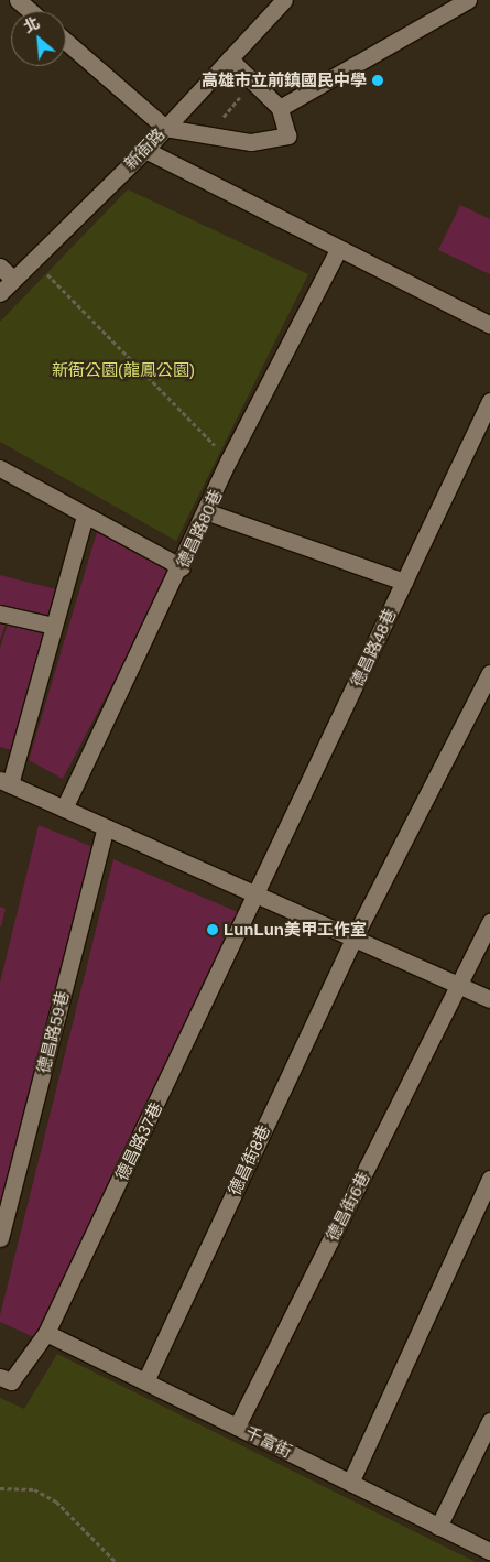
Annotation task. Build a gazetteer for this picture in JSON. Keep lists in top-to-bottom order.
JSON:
{
  "streets": {
    "street": [
      "新衙路",
      "德昌路80巷",
      "德昌路48巷",
      "德昌路59巷",
      "德昌路37巷",
      "德昌街8巷",
      "德昌街6巷",
      "千富街"
    ]
  },
  "crossings": [
    ["德昌路48巷", "德昌路37巷"],
    ["德昌路37巷", "千富街"],
    ["德昌街8巷", "千富街"],
    ["德昌街6巷", "千富街"]
  ],
  "parks": ["新衙公園(龍鳳公園)"],
  "places": ["高雄市立前鎮國民中學", "LunLun美甲工作室"],
  "north": "top left"
}
